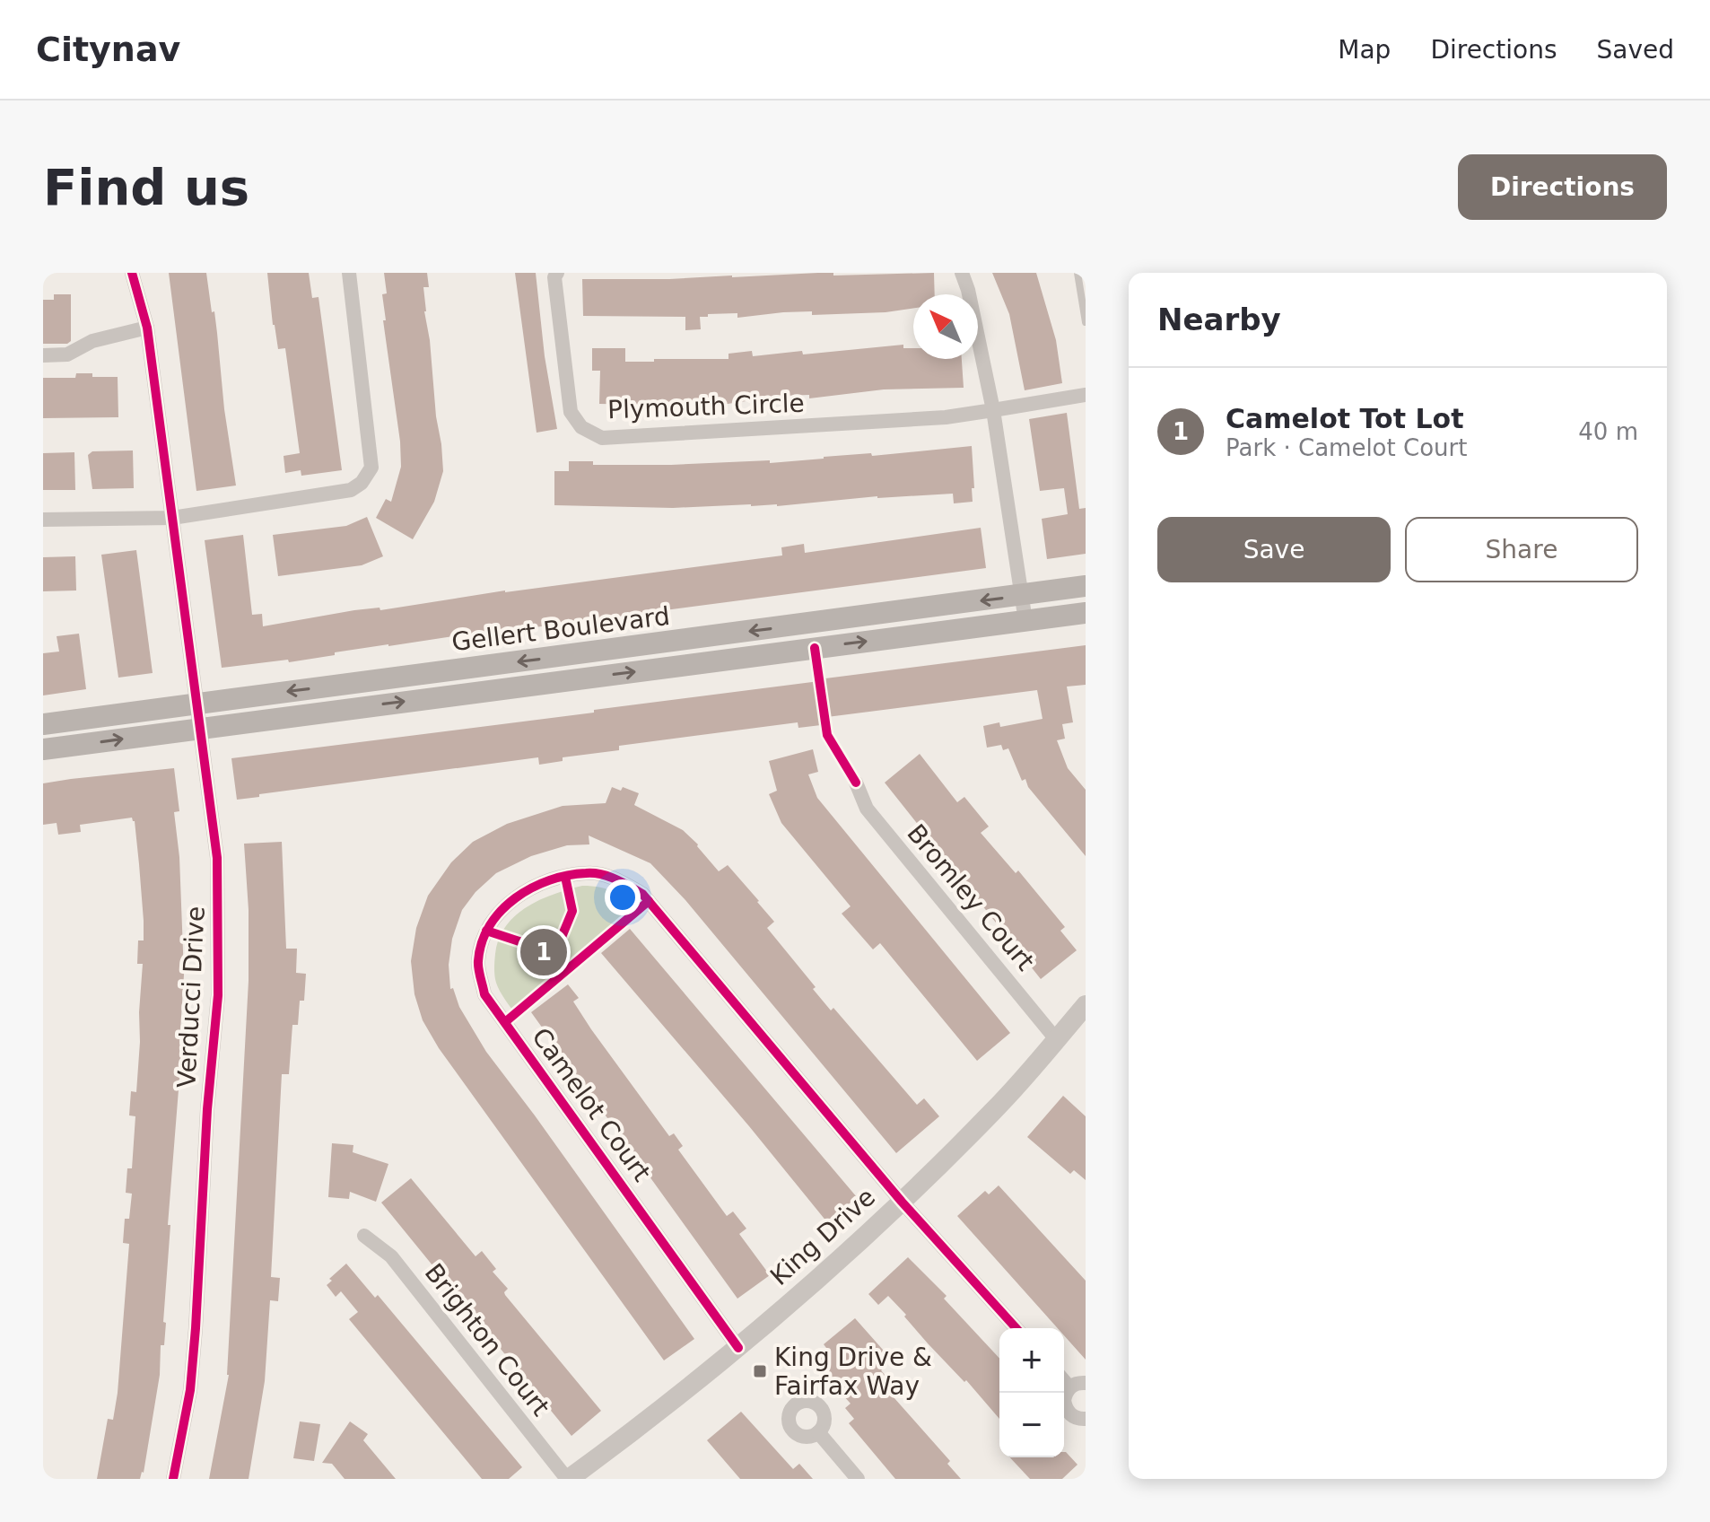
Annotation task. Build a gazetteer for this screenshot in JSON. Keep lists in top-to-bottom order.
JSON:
{
  "streets": {
    "main road": ["Gellert Boulevard"],
    "street": [
      "Plymouth Circle",
      "Bromley Court",
      "Verducci Drive",
      "Camelot Court",
      "King Drive",
      "Brighton Court"
    ]
  },
  "crossings": [
    ["Gellert Boulevard", "Verducci Drive"],
    ["Bromley Court", "King Drive"],
    ["Camelot Court", "King Drive"],
    ["King Drive", "Brighton Court"]
  ],
  "places": {
    "transit": ["King Drive & Fairfax Way"]
  },
  "north": "top left",
  "page": {
    "header": "Citynav",
    "nav": ["Map", "Directions", "Saved"],
    "buttons": [
      "Directions",
      ["Save", "Share"]
    ],
    "title": "Find us",
    "heading": "Nearby",
    "list": [
      {
        "mark": "1",
        "name": "Camelot Tot Lot",
        "note": "Park · Camelot Court",
        "value": "40 m"
      }
    ],
    "pins": "1",
    "map_buttons": ["+", "−"]
  }
}
